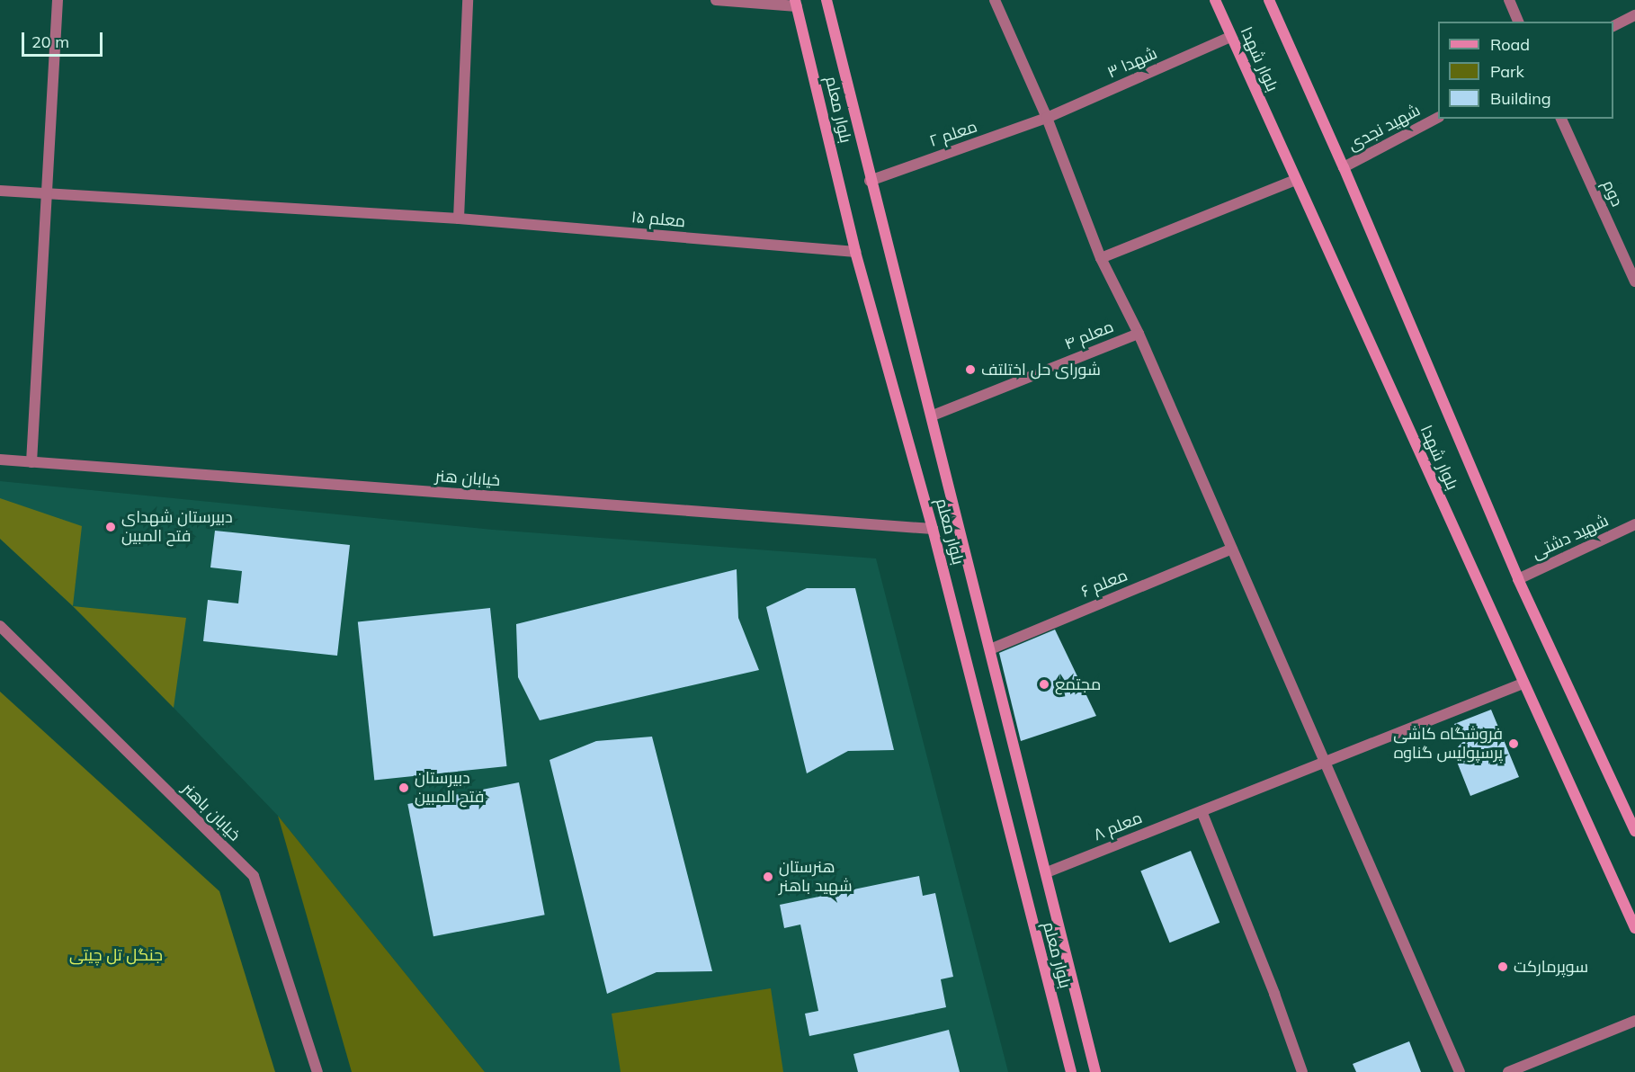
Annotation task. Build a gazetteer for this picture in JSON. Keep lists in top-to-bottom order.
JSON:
{
  "streets": {
    "main road": ["بلوار شهدا", "بلوار معلم"],
    "street": [
      "شهدا ۳",
      "شهید نجدی",
      "معلم ۲",
      "دوم",
      "معلم ۱۵",
      "معلم ۴",
      "خیابان هنر",
      "شهید دشتی",
      "معلم ۶",
      "خیابان باهنر",
      "معلم ۸"
    ]
  },
  "crossings": [
    ["بلوار شهدا", "شهدا ۳"],
    ["بلوار شهدا", "شهید نجدی"],
    ["بلوار شهدا", "شهید دشتی"],
    ["بلوار شهدا", "معلم ۸"],
    ["شهدا ۳", "معلم ۲"],
    ["بلوار معلم", "معلم ۲"],
    ["بلوار معلم", "معلم ۱۵"],
    ["بلوار معلم", "معلم ۴"],
    ["بلوار معلم", "خیابان هنر"],
    ["بلوار معلم", "معلم ۶"],
    ["بلوار معلم", "معلم ۸"]
  ],
  "parks": ["جنگل تل چیتی"],
  "places": [
    "شورای حل اختلتف",
    "دبیرستان شهدای فتح المبین",
    "مجتمع",
    "فروشگاه کاشی پرسپولیس گناوه",
    "دبیرستان فتح المبین",
    "هنرستان شهید باهنر",
    "سوپرمارکت"
  ],
  "legend": ["Road", "Park", "Building"],
  "scale_bar": "20 m"
}
